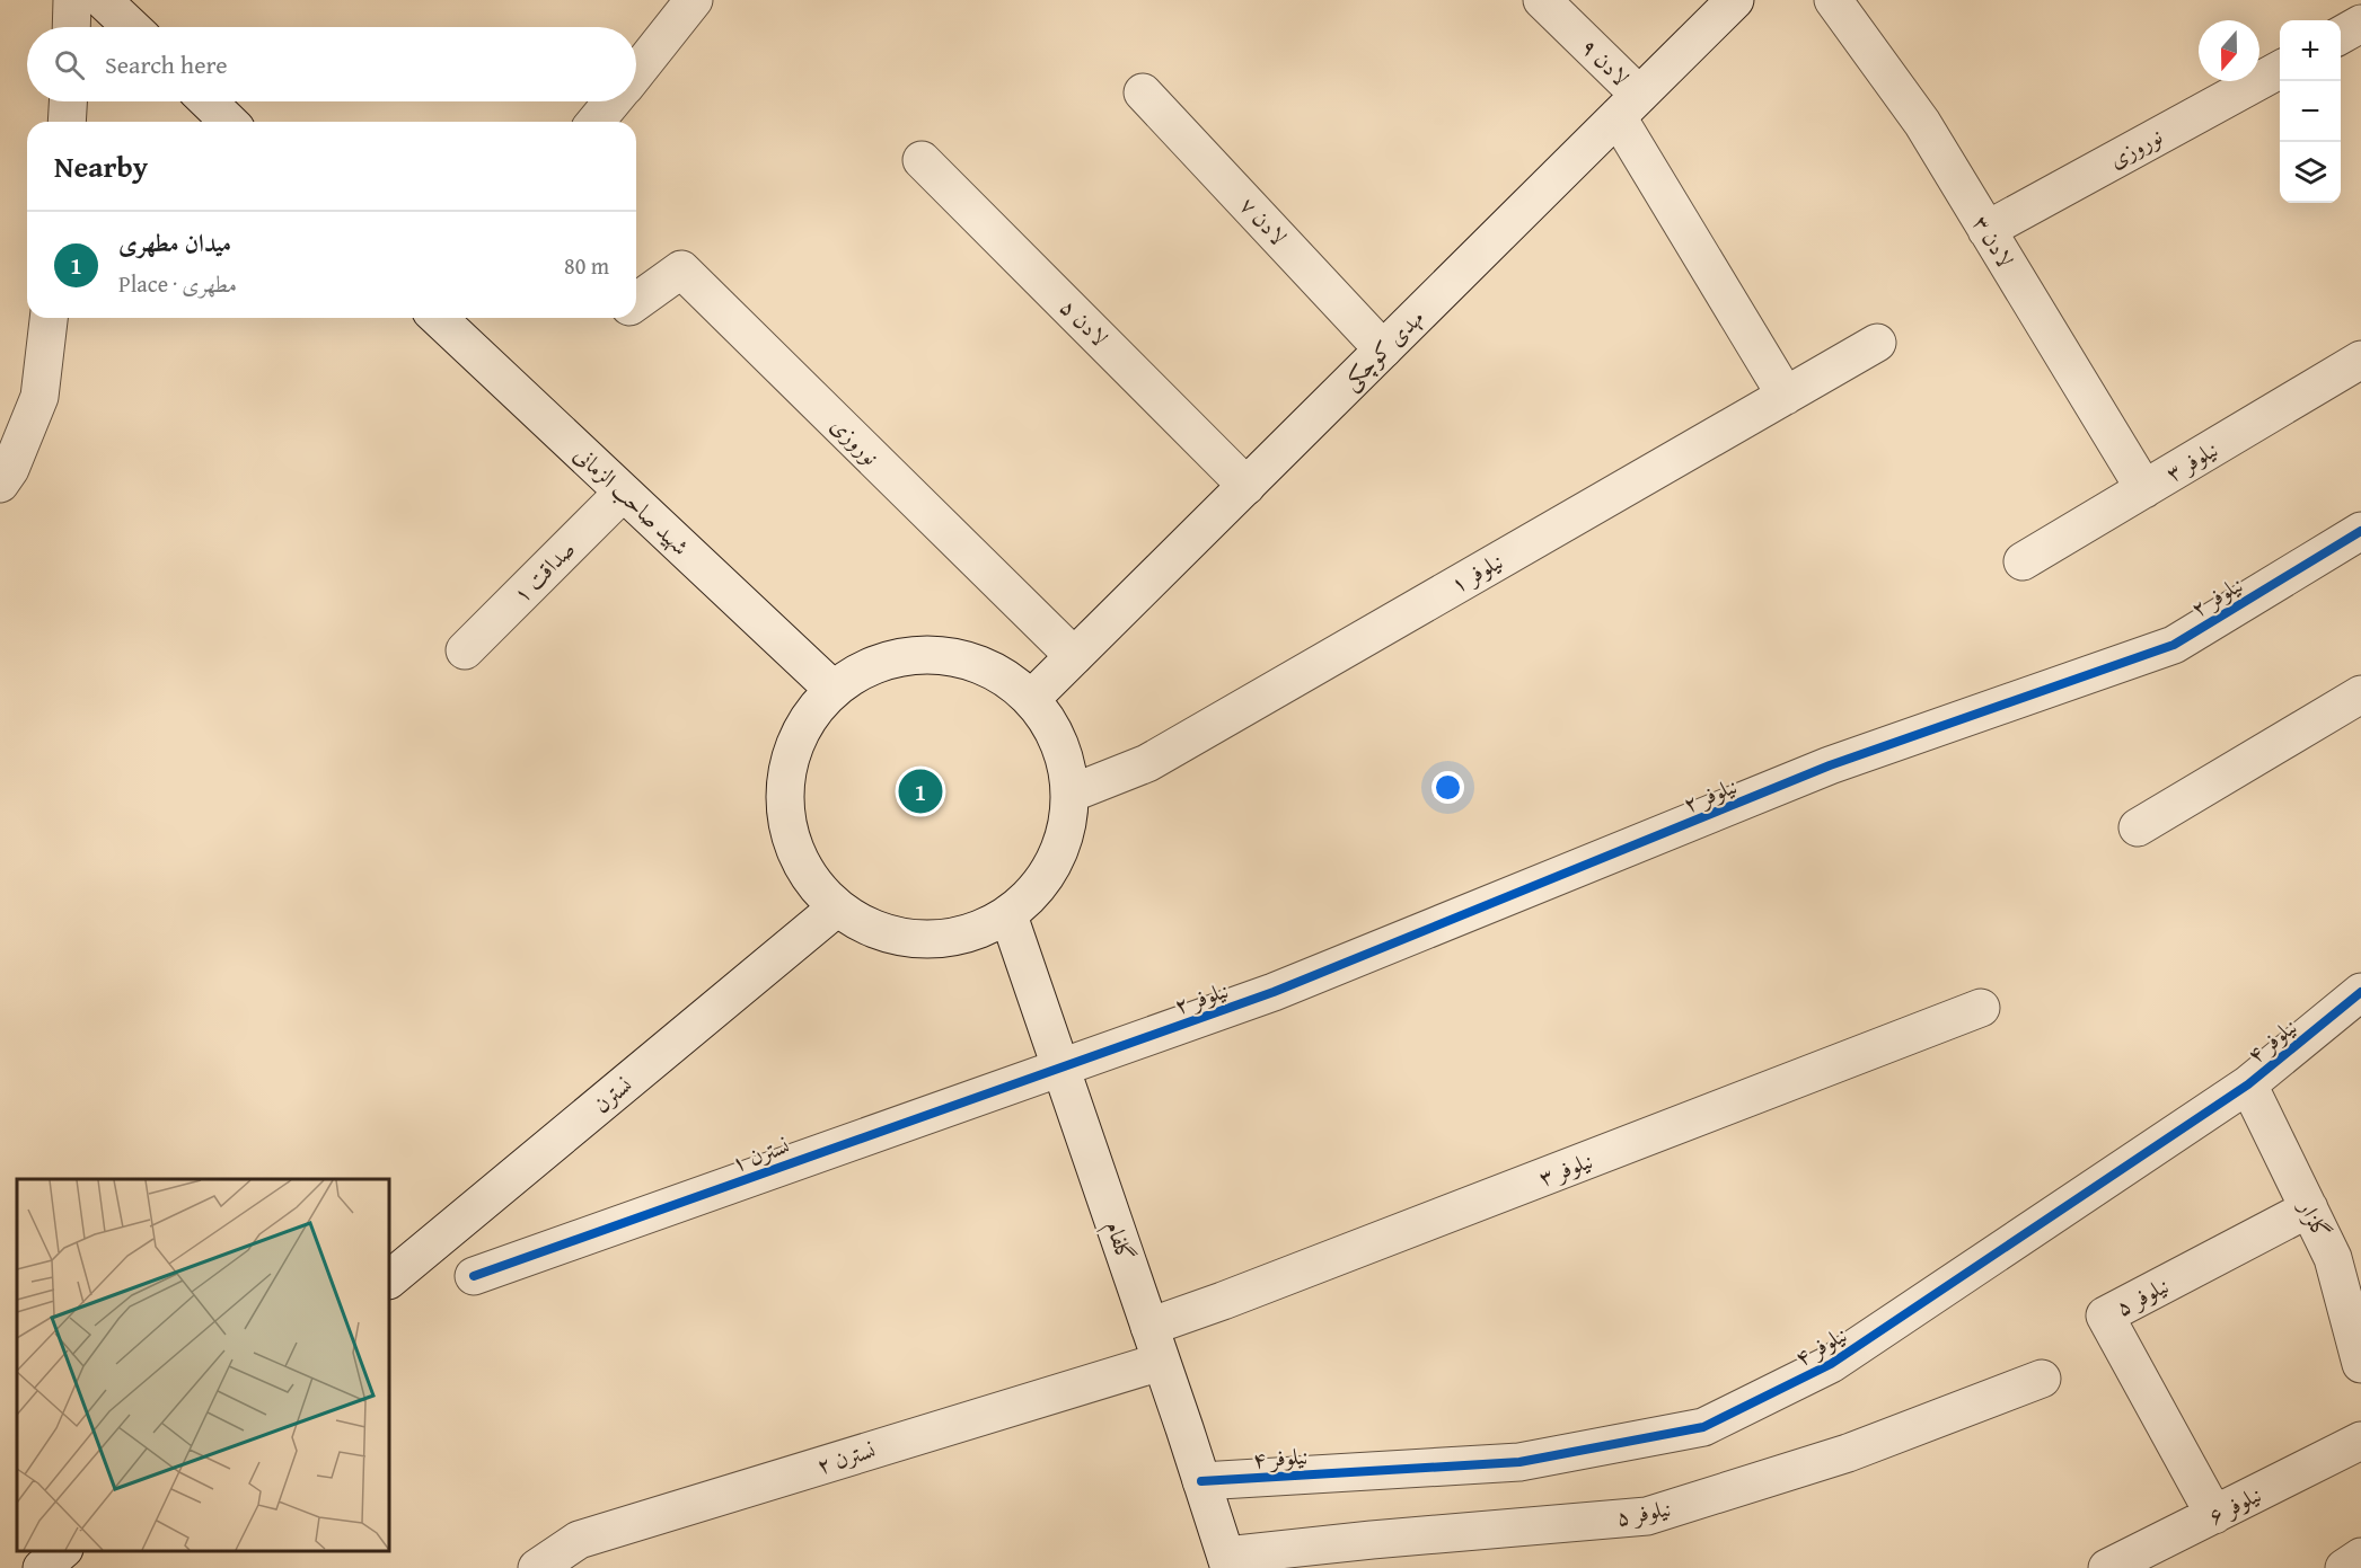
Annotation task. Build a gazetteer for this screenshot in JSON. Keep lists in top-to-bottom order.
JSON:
{
  "streets": {
    "street": [
      "لادن ۹",
      "نوروزی",
      "لادن ۷",
      "لادن ۳",
      "لادن ۵",
      "مهدی کوچکی",
      "نیلوفر ۳",
      "شهید صاحب الزمانی",
      "صداقت ۱",
      "نیلوفر ۱",
      "نیلوفر ۲",
      "نیلوفر ۴",
      "نسترن",
      "نسترن ۱",
      "گلزار",
      "گلفام",
      "نیلوفر ۵",
      "نسترن ۲",
      "نیلوفر ۶"
    ]
  },
  "crossings": [
    ["لادن ۹", "مهدی کوچکی"],
    ["لادن ۹", "نیلوفر ۱"],
    ["نوروزی", "لادن ۳"],
    ["نوروزی", "مهدی کوچکی"],
    ["لادن ۷", "مهدی کوچکی"],
    ["لادن ۳", "نیلوفر ۳"],
    ["لادن ۵", "مهدی کوچکی"],
    ["نیلوفر ۳", "گلفام"],
    ["شهید صاحب الزمانی", "صداقت ۱"],
    ["نیلوفر ۲", "نسترن ۱"],
    ["نیلوفر ۲", "گلفام"],
    ["نیلوفر ۴", "گلزار"],
    ["نیلوفر ۴", "گلفام"],
    ["نسترن ۱", "گلفام"],
    ["گلزار", "نیلوفر ۵"],
    ["گلفام", "نیلوفر ۵"],
    ["گلفام", "نسترن ۲"],
    ["نیلوفر ۵", "نیلوفر ۶"]
  ],
  "north": "bottom",
  "page": {
    "map_buttons": ["+", "−"],
    "search": "Search here",
    "heading": "Nearby",
    "list": [
      {
        "mark": "1",
        "name": "میدان مطهری",
        "note": "Place · مطهری",
        "value": "80 m"
      }
    ],
    "pins": "1"
  }
}
